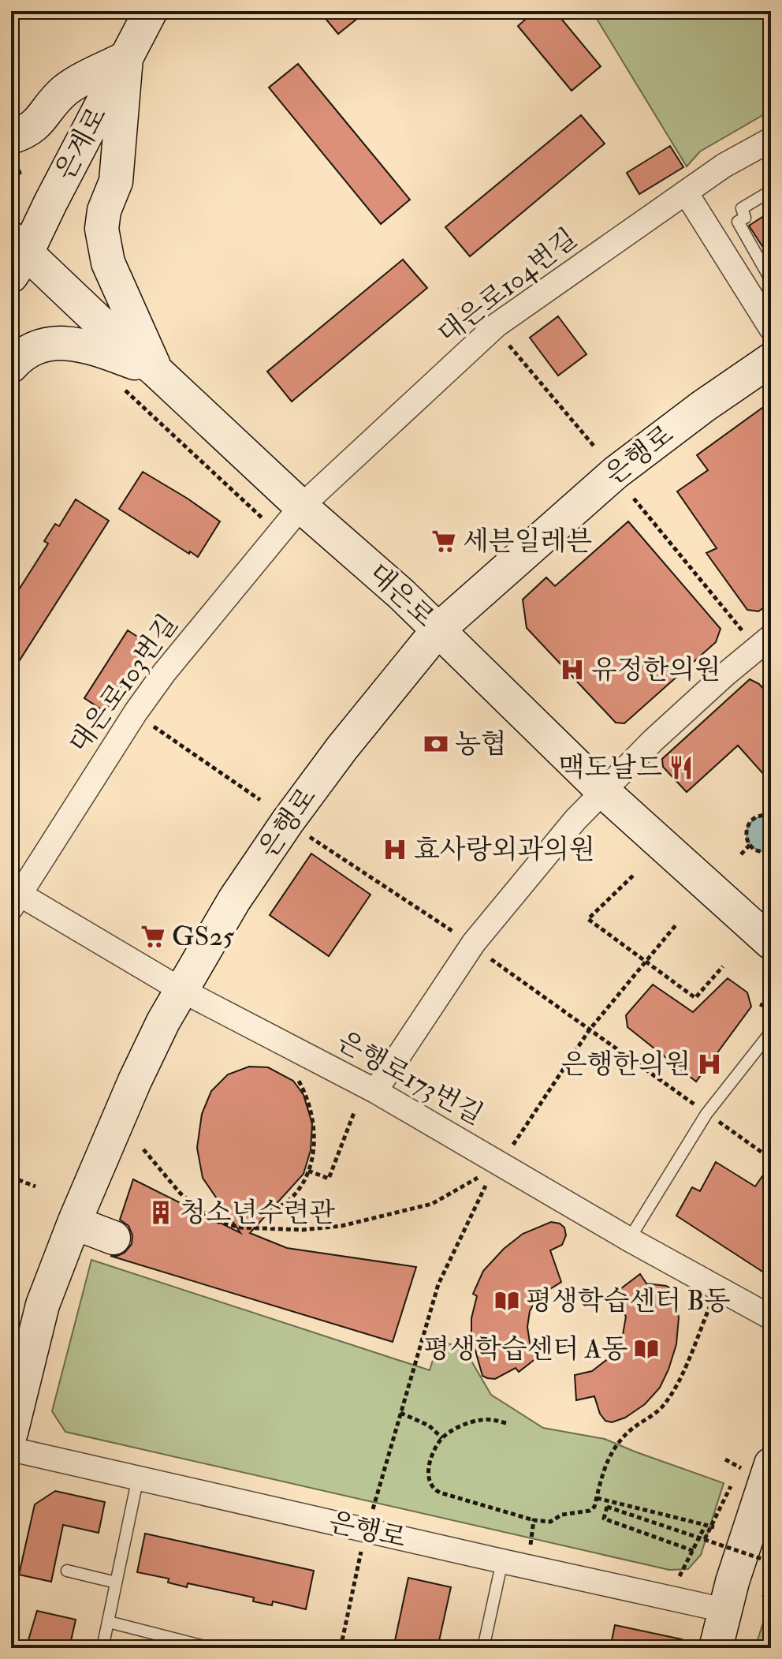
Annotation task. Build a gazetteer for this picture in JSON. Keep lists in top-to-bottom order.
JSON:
{
  "streets": {
    "street": [
      "은계로",
      "대은로104번길",
      "은행로",
      "대은로",
      "대은로103번길",
      "은행로173번길"
    ]
  },
  "crossings": [
    ["은계로", "대은로"],
    ["대은로104번길", "대은로"],
    ["대은로104번길", "대은로103번길"],
    ["은행로", "대은로"],
    ["은행로", "은행로173번길"],
    ["대은로", "대은로103번길"],
    ["대은로103번길", "은행로173번길"]
  ],
  "places": {
    "supermarket": ["세븐일레븐", "GS25"],
    "hospital": ["유정한의원", "효사랑외과의원", "은행한의원"],
    "bank": ["농협"],
    "restaurant": ["맥도날드"],
    "building": ["청소년수련관"],
    "library": ["평생학습센터 B동", "평생학습센터 A동"]
  }
}
